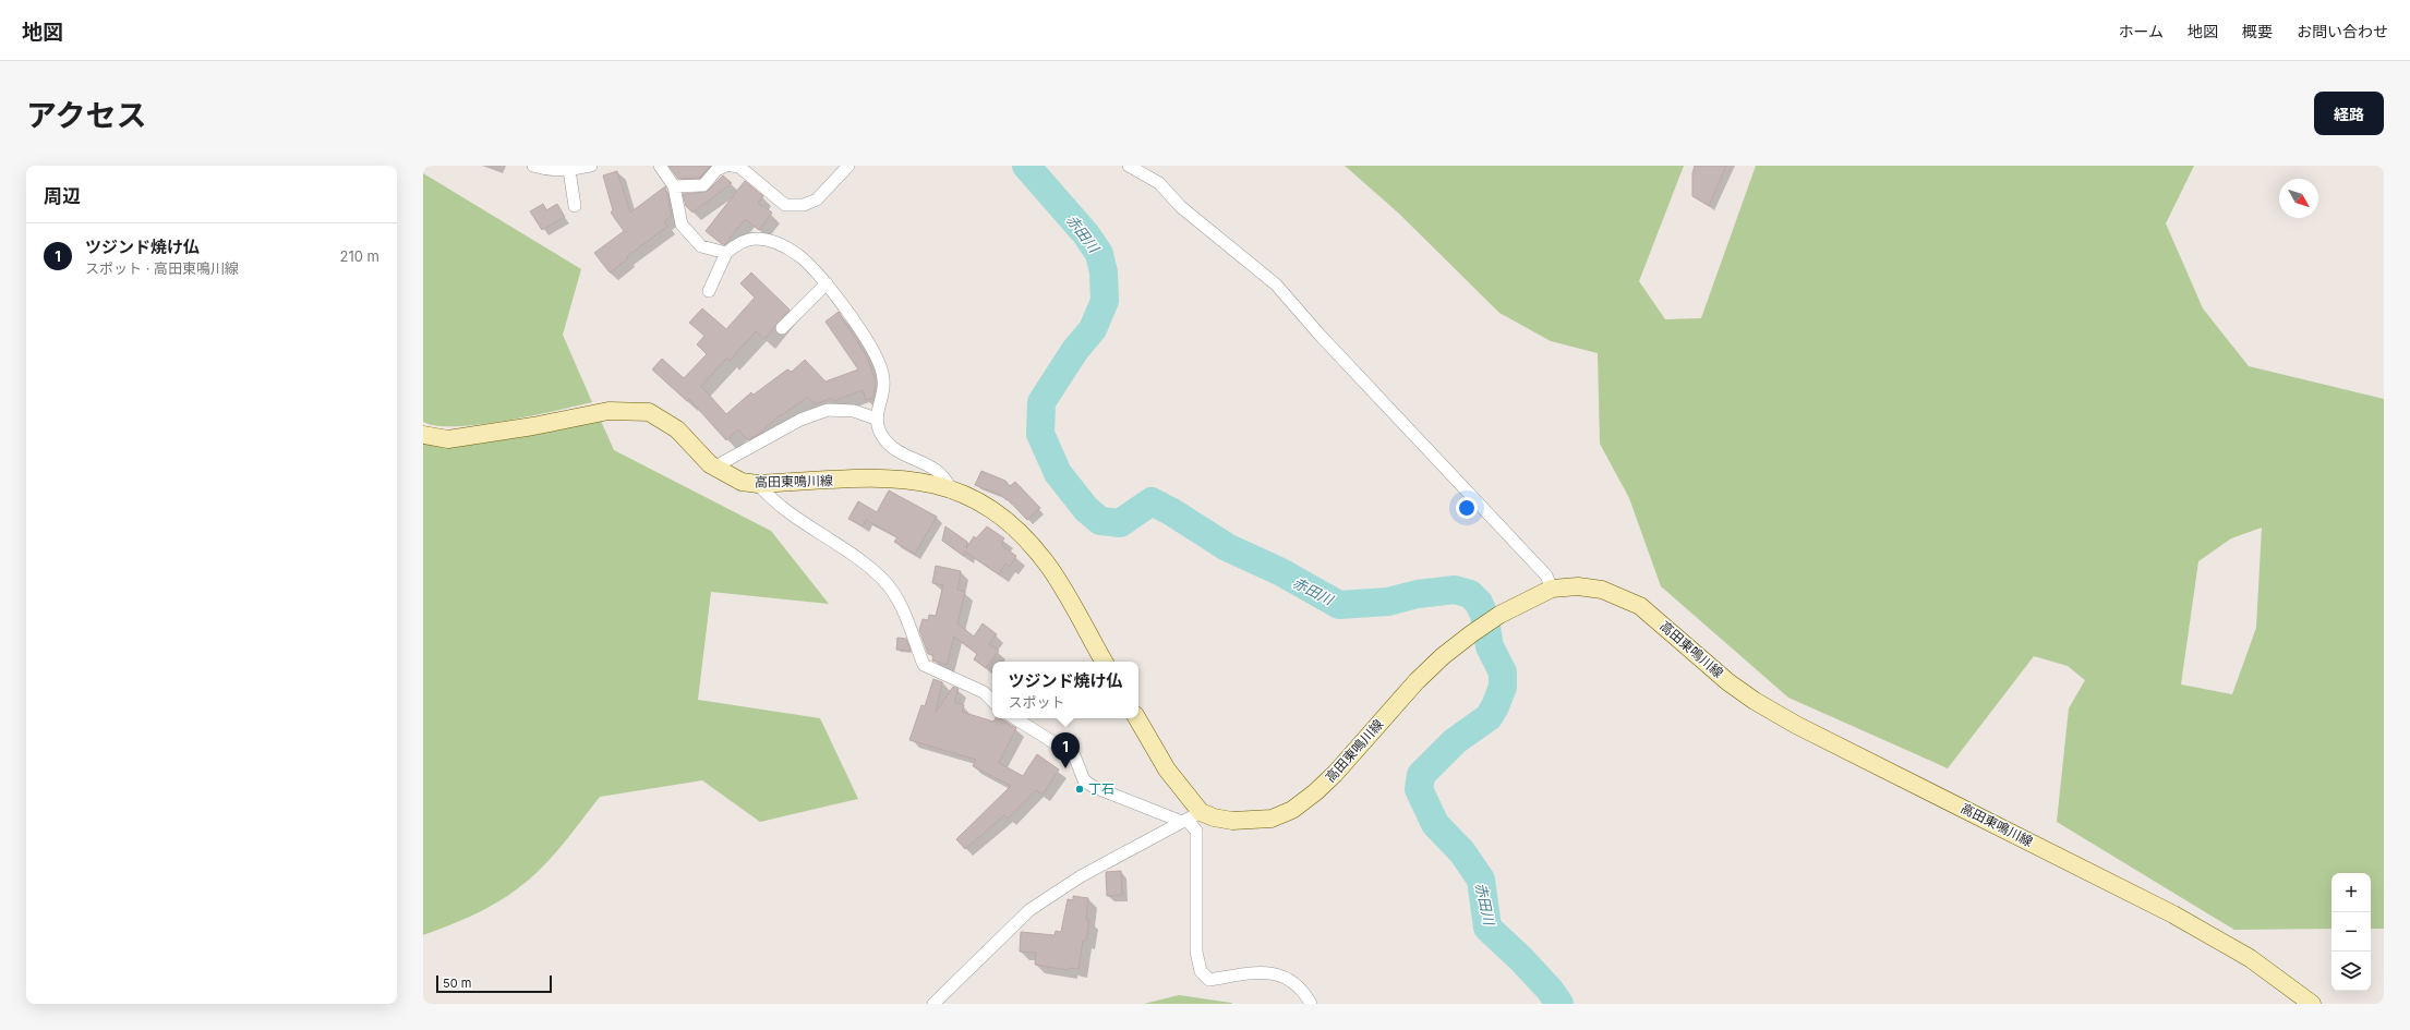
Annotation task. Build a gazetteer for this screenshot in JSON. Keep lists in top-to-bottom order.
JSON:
{
  "streets": {
    "main road": ["高田東鳴川線"]
  },
  "water": ["赤田川"],
  "places": ["丁石"],
  "scale_bar": "50 m",
  "north": "bottom right",
  "page": {
    "header": "地図",
    "nav": [
      "ホーム",
      "地図",
      "概要",
      "お問い合わせ"
    ],
    "title": "アクセス",
    "buttons": "経路",
    "heading": "周辺",
    "list": [
      {
        "mark": "1",
        "name": "ツジンド焼け仏",
        "note": "スポット · 高田東鳴川線",
        "value": "210 m"
      }
    ],
    "popup": ["ツジンド焼け仏", "スポット"],
    "pins": "1",
    "map_buttons": ["+", "−"],
    "scale": "50 m"
  }
}
